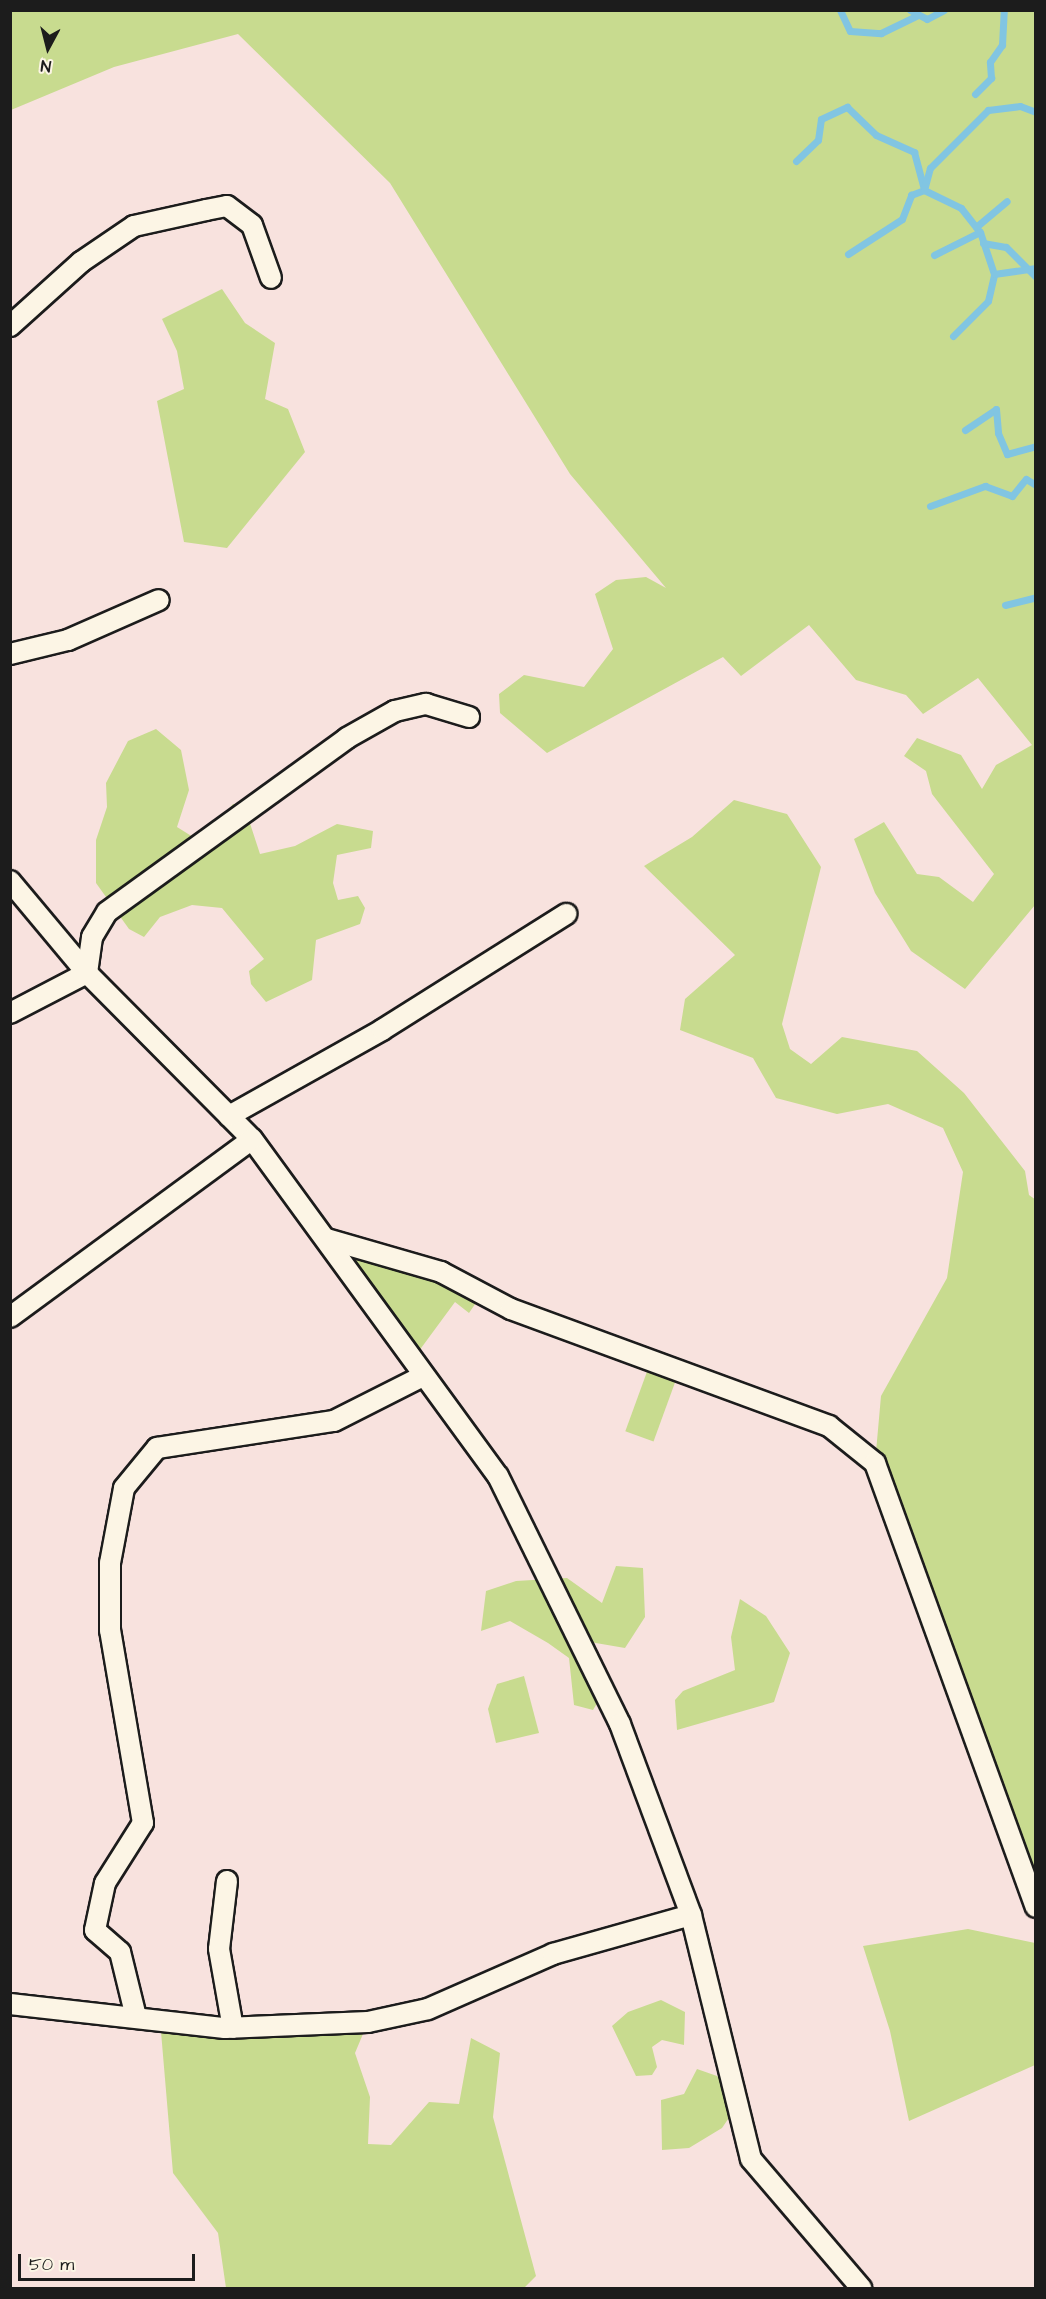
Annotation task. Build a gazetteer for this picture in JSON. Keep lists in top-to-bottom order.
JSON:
{
  "scale_bar": "50 m",
  "north": "bottom"
}
